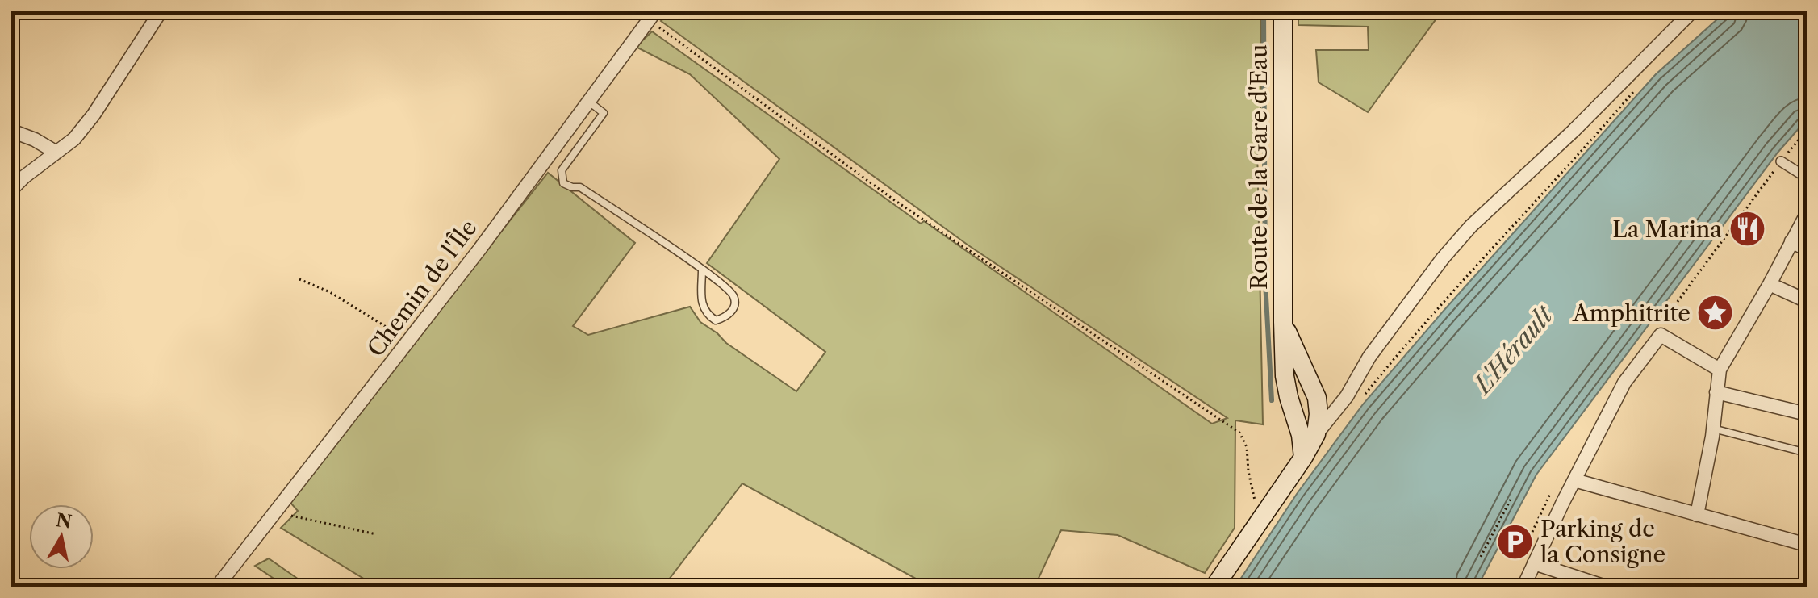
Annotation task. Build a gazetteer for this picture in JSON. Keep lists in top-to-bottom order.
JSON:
{
  "streets": {
    "main road": ["Route de la Gare d'Eau"],
    "street": ["Chemin de l'Île"]
  },
  "water": ["L'Hérault"],
  "places": {
    "restaurant": ["La Marina"],
    "place": ["Amphitrite"],
    "parking": ["Parking de la Consigne"]
  },
  "north": "top"
}
